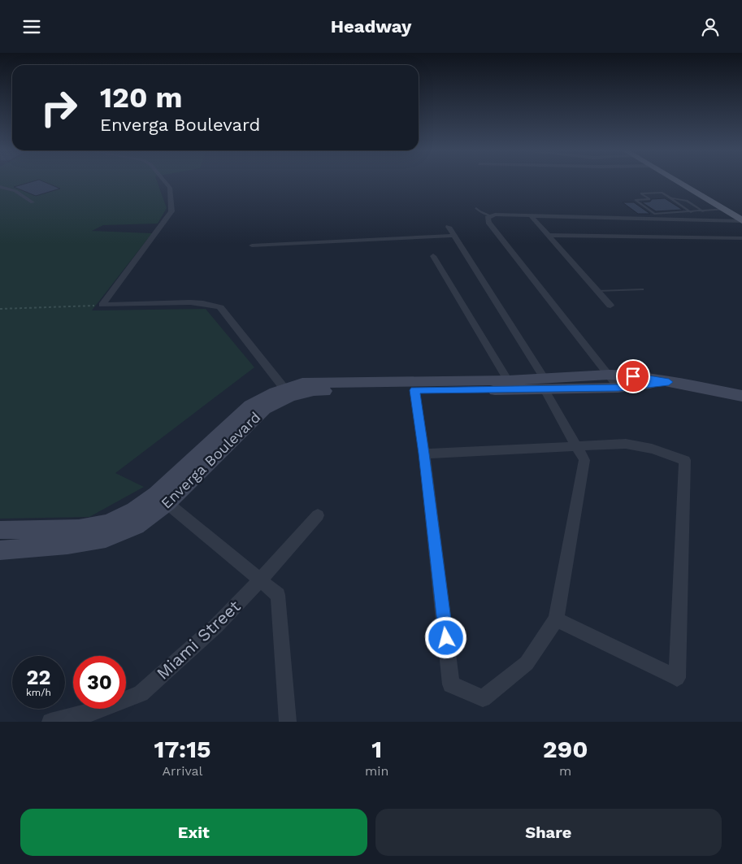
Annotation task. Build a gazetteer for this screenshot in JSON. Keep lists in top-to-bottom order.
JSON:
{
  "streets": {
    "street": ["Enverga Boulevard", "Miami Street"]
  },
  "page": {
    "header": "Headway",
    "turn": ["120 m", "Enverga Boulevard"],
    "speed": "22 km/h",
    "limit": "30",
    "eta": [
      "17:15",
      "Arrival",
      "1",
      "min",
      "290",
      "m"
    ],
    "buttons": ["Exit", "Share"]
  }
}
